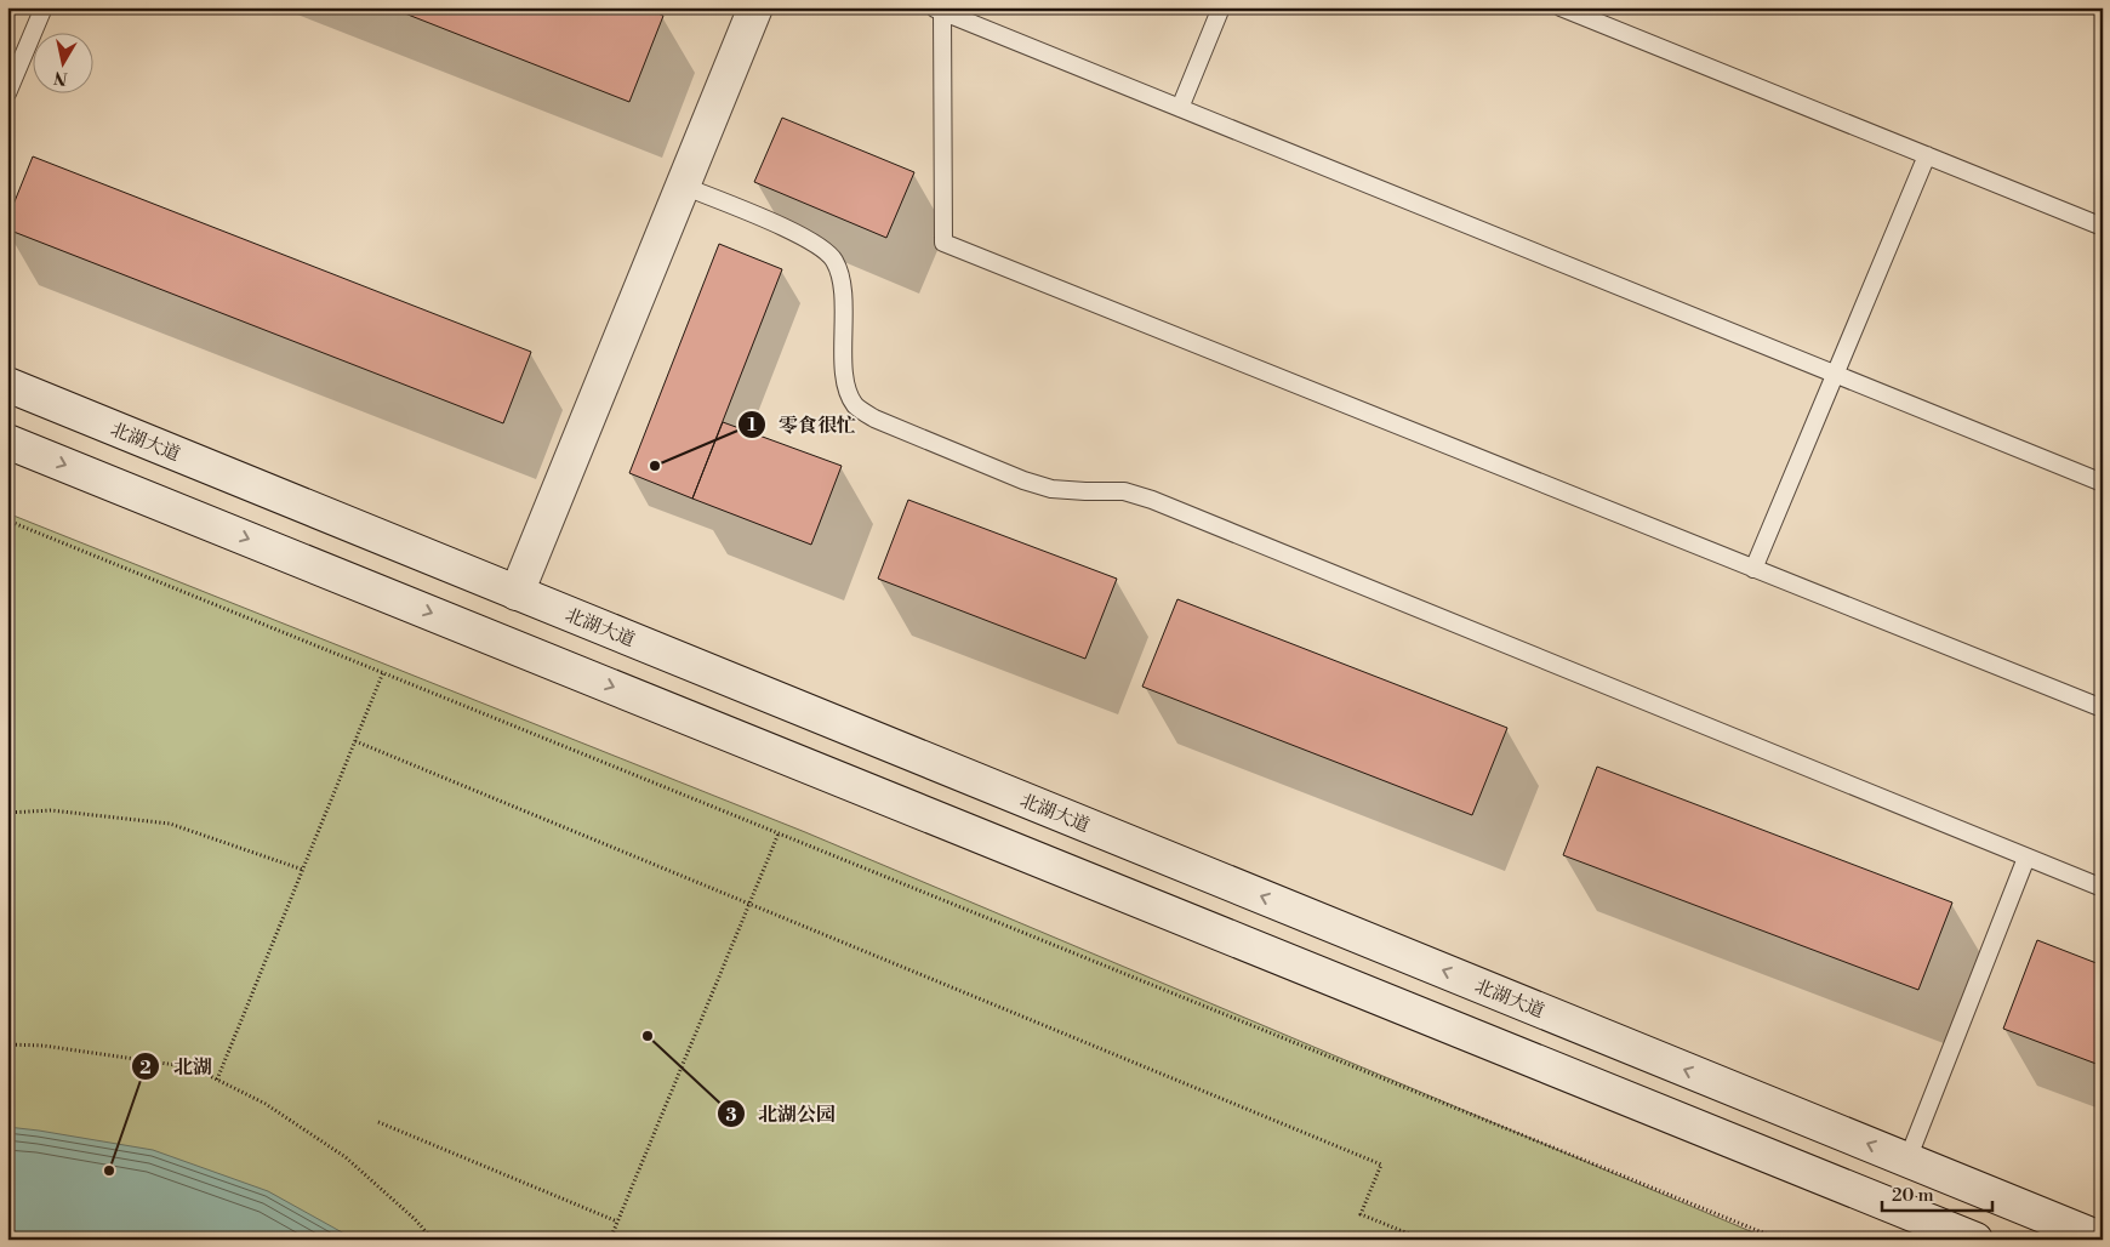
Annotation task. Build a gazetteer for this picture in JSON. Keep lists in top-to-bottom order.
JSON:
{
  "streets": {
    "main road": ["北湖大道"]
  },
  "places": ["零食很忙", "北湖公园", "北湖"],
  "scale_bar": "20 m",
  "north": "bottom"
}
